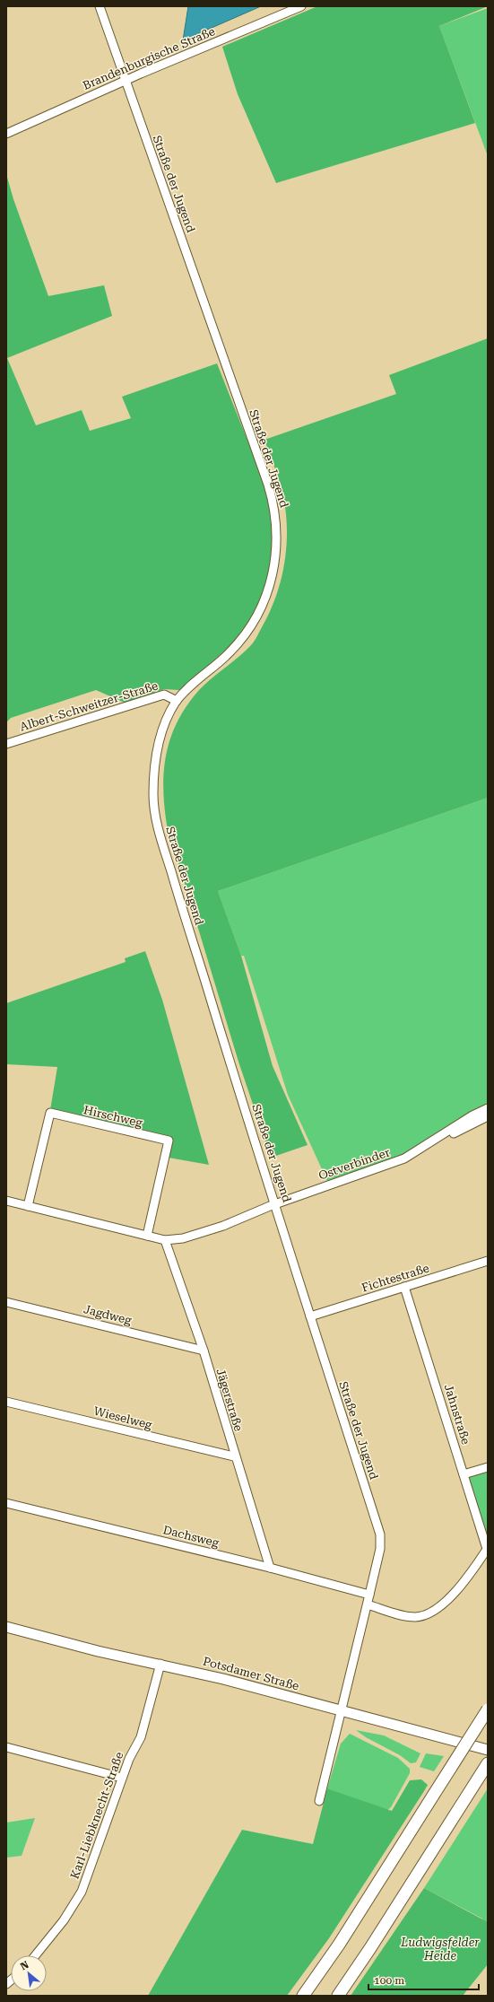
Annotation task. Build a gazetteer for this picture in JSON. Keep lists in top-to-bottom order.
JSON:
{
  "streets": {
    "main road": ["Potsdamer Straße"],
    "street": [
      "Brandenburgische Straße",
      "Straße der Jugend",
      "Albert-Schweitzer-Straße",
      "Hirschweg",
      "Ostverbinder",
      "Fichtestraße",
      "Jagdweg",
      "Jägerstraße",
      "Jahnstraße",
      "Wieselweg",
      "Dachsweg",
      "Karl-Liebknecht-Straße"
    ]
  },
  "crossings": [
    ["Brandenburgische Straße", "Straße der Jugend"],
    ["Straße der Jugend", "Albert-Schweitzer-Straße"],
    ["Straße der Jugend", "Ostverbinder"],
    ["Straße der Jugend", "Fichtestraße"],
    ["Straße der Jugend", "Dachsweg"],
    ["Straße der Jugend", "Potsdamer Straße"],
    ["Fichtestraße", "Jahnstraße"],
    ["Jagdweg", "Jägerstraße"],
    ["Jägerstraße", "Wieselweg"],
    ["Jägerstraße", "Dachsweg"],
    ["Potsdamer Straße", "Karl-Liebknecht-Straße"]
  ],
  "parks": ["Ludwigsfelder Heide"],
  "scale_bar": "100 m",
  "north": "top left"
}
